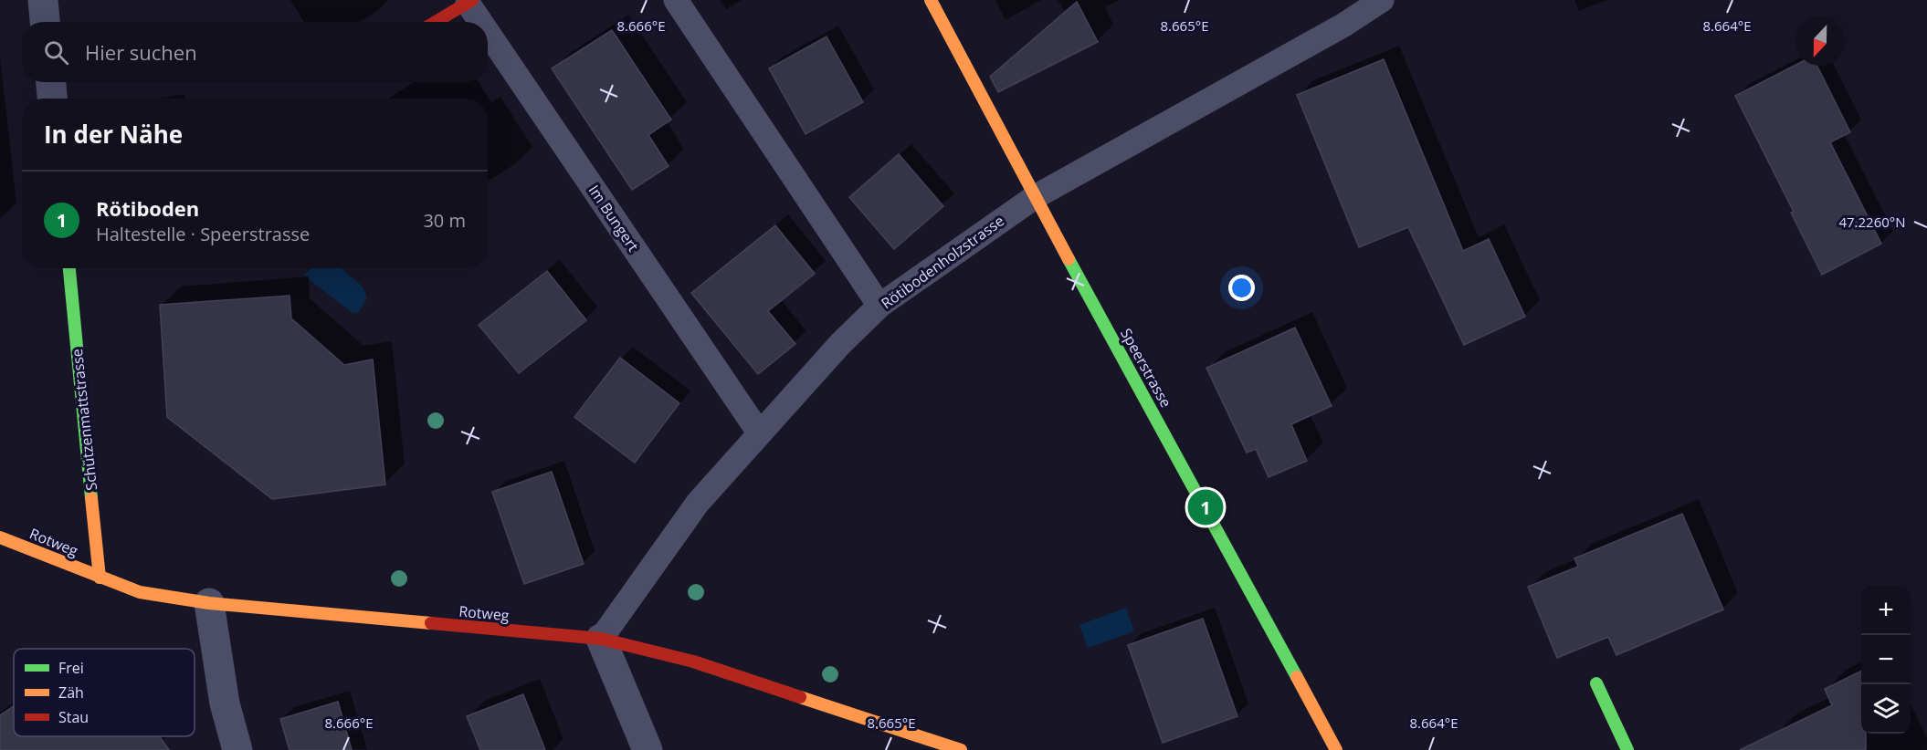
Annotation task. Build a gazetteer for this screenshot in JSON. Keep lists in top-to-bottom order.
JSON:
{
  "streets": {
    "street": [
      "Im Bungert",
      "Speerstrasse",
      "Schützenmattstrasse",
      "Rotweg"
    ],
    "lane": ["Rötibodenholzstrasse"]
  },
  "crossings": [
    ["Im Bungert", "Rötibodenholzstrasse"],
    ["Rötibodenholzstrasse", "Speerstrasse"],
    ["Rötibodenholzstrasse", "Rotweg"],
    ["Schützenmattstrasse", "Rotweg"]
  ],
  "legend": ["Frei", "Zäh", "Stau"],
  "north": "bottom",
  "page": {
    "search": "Hier suchen",
    "heading": "In der Nähe",
    "list": [
      {
        "mark": "1",
        "name": "Rötiboden",
        "note": "Haltestelle · Speerstrasse",
        "value": "30 m"
      }
    ],
    "pins": "1",
    "map_buttons": ["+", "−"]
  },
  "coordinates": [
    "8.666°E",
    "8.665°E",
    "8.664°E",
    "47.2260°N"
  ]
}
